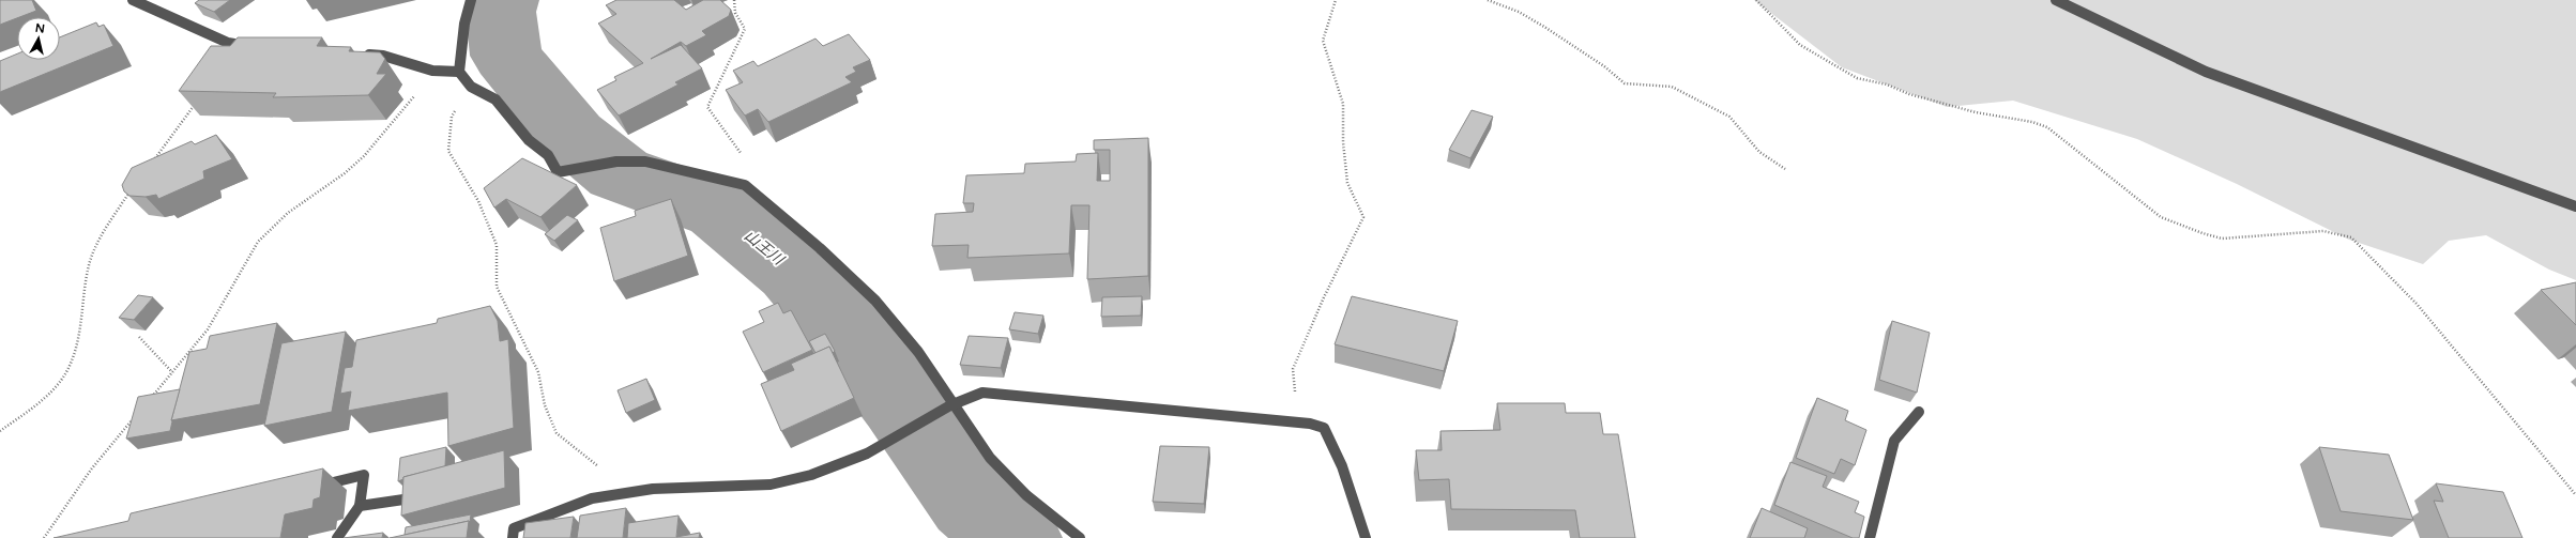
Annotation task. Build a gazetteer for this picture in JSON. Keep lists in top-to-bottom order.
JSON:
{
  "water": ["山王川"],
  "north": "top"
}
